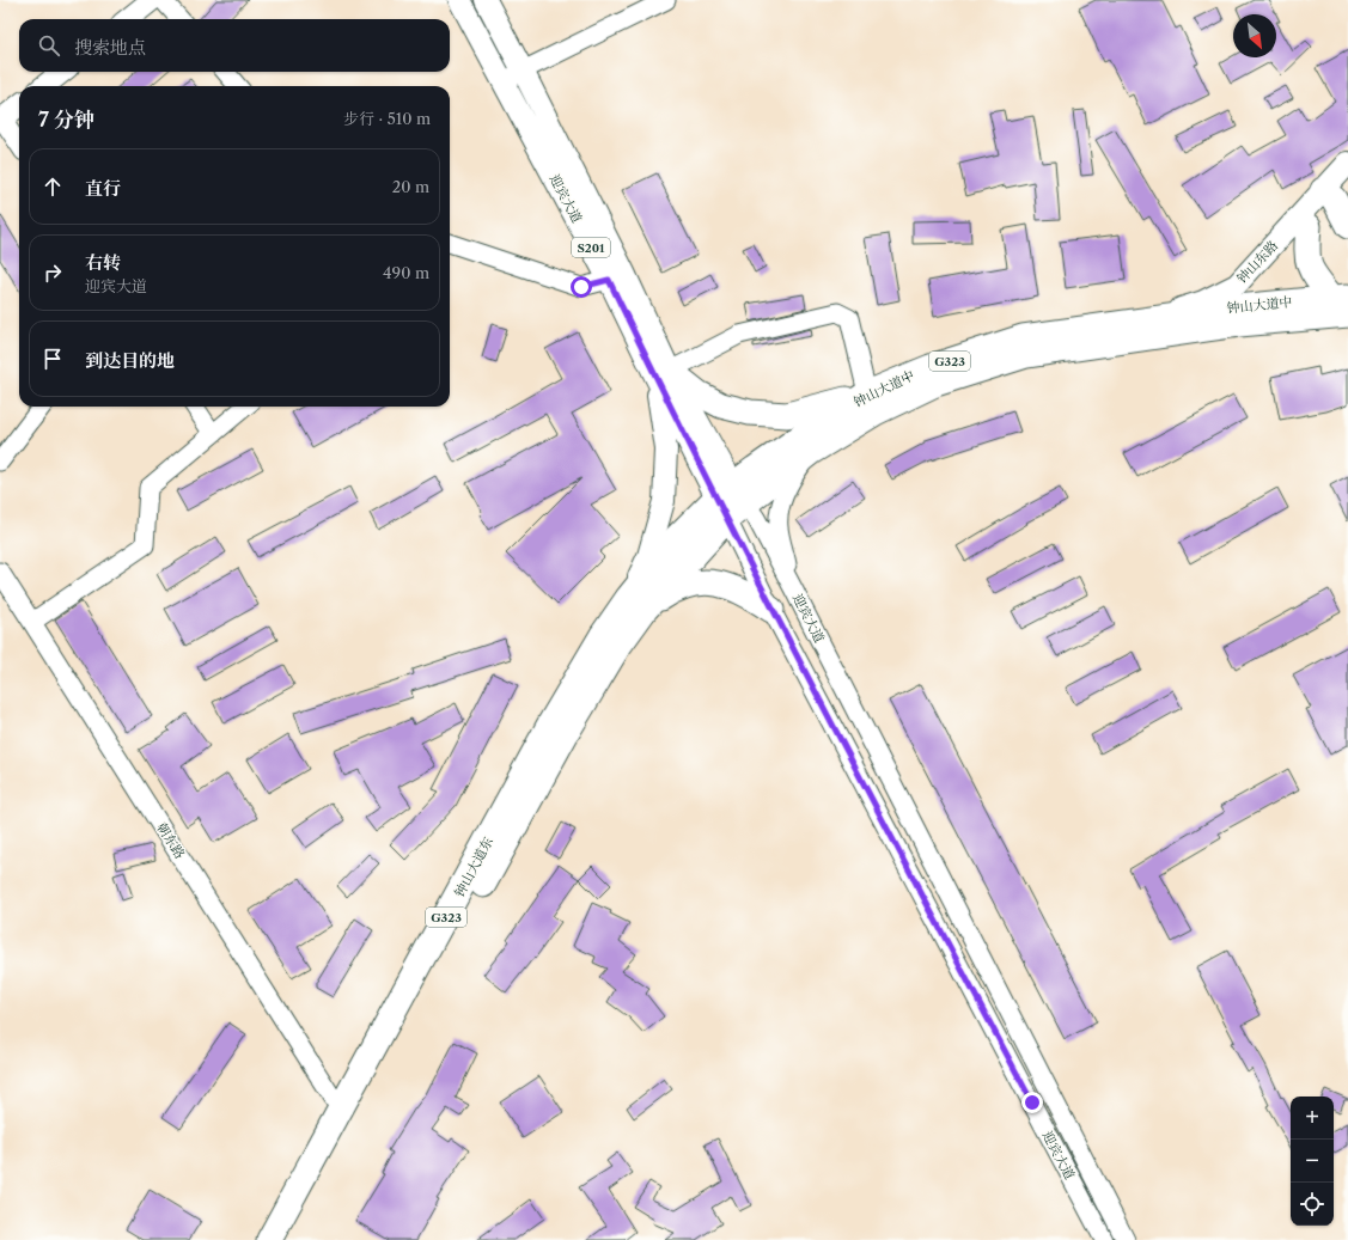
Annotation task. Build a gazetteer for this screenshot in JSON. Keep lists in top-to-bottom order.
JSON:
{
  "streets": {
    "highway": ["钟山大道中", "G323", "钟山大道东"],
    "main road": ["迎宾大道", "S201", "钟山东路"],
    "street": ["朝东路"]
  },
  "crossings": [
    ["迎宾大道", "钟山大道中"],
    ["钟山东路", "钟山大道中"],
    ["钟山大道中", "钟山大道东"],
    ["朝东路", "钟山大道东"]
  ],
  "north": "bottom right",
  "page": {
    "search": "搜索地点",
    "heading": ["7 分钟", "步行 · 510 m"],
    "list": [
      ["直行", "20 m"],
      ["右转", "迎宾大道", "490 m"],
      "到达目的地"
    ],
    "map_buttons": ["+", "−"]
  }
}
